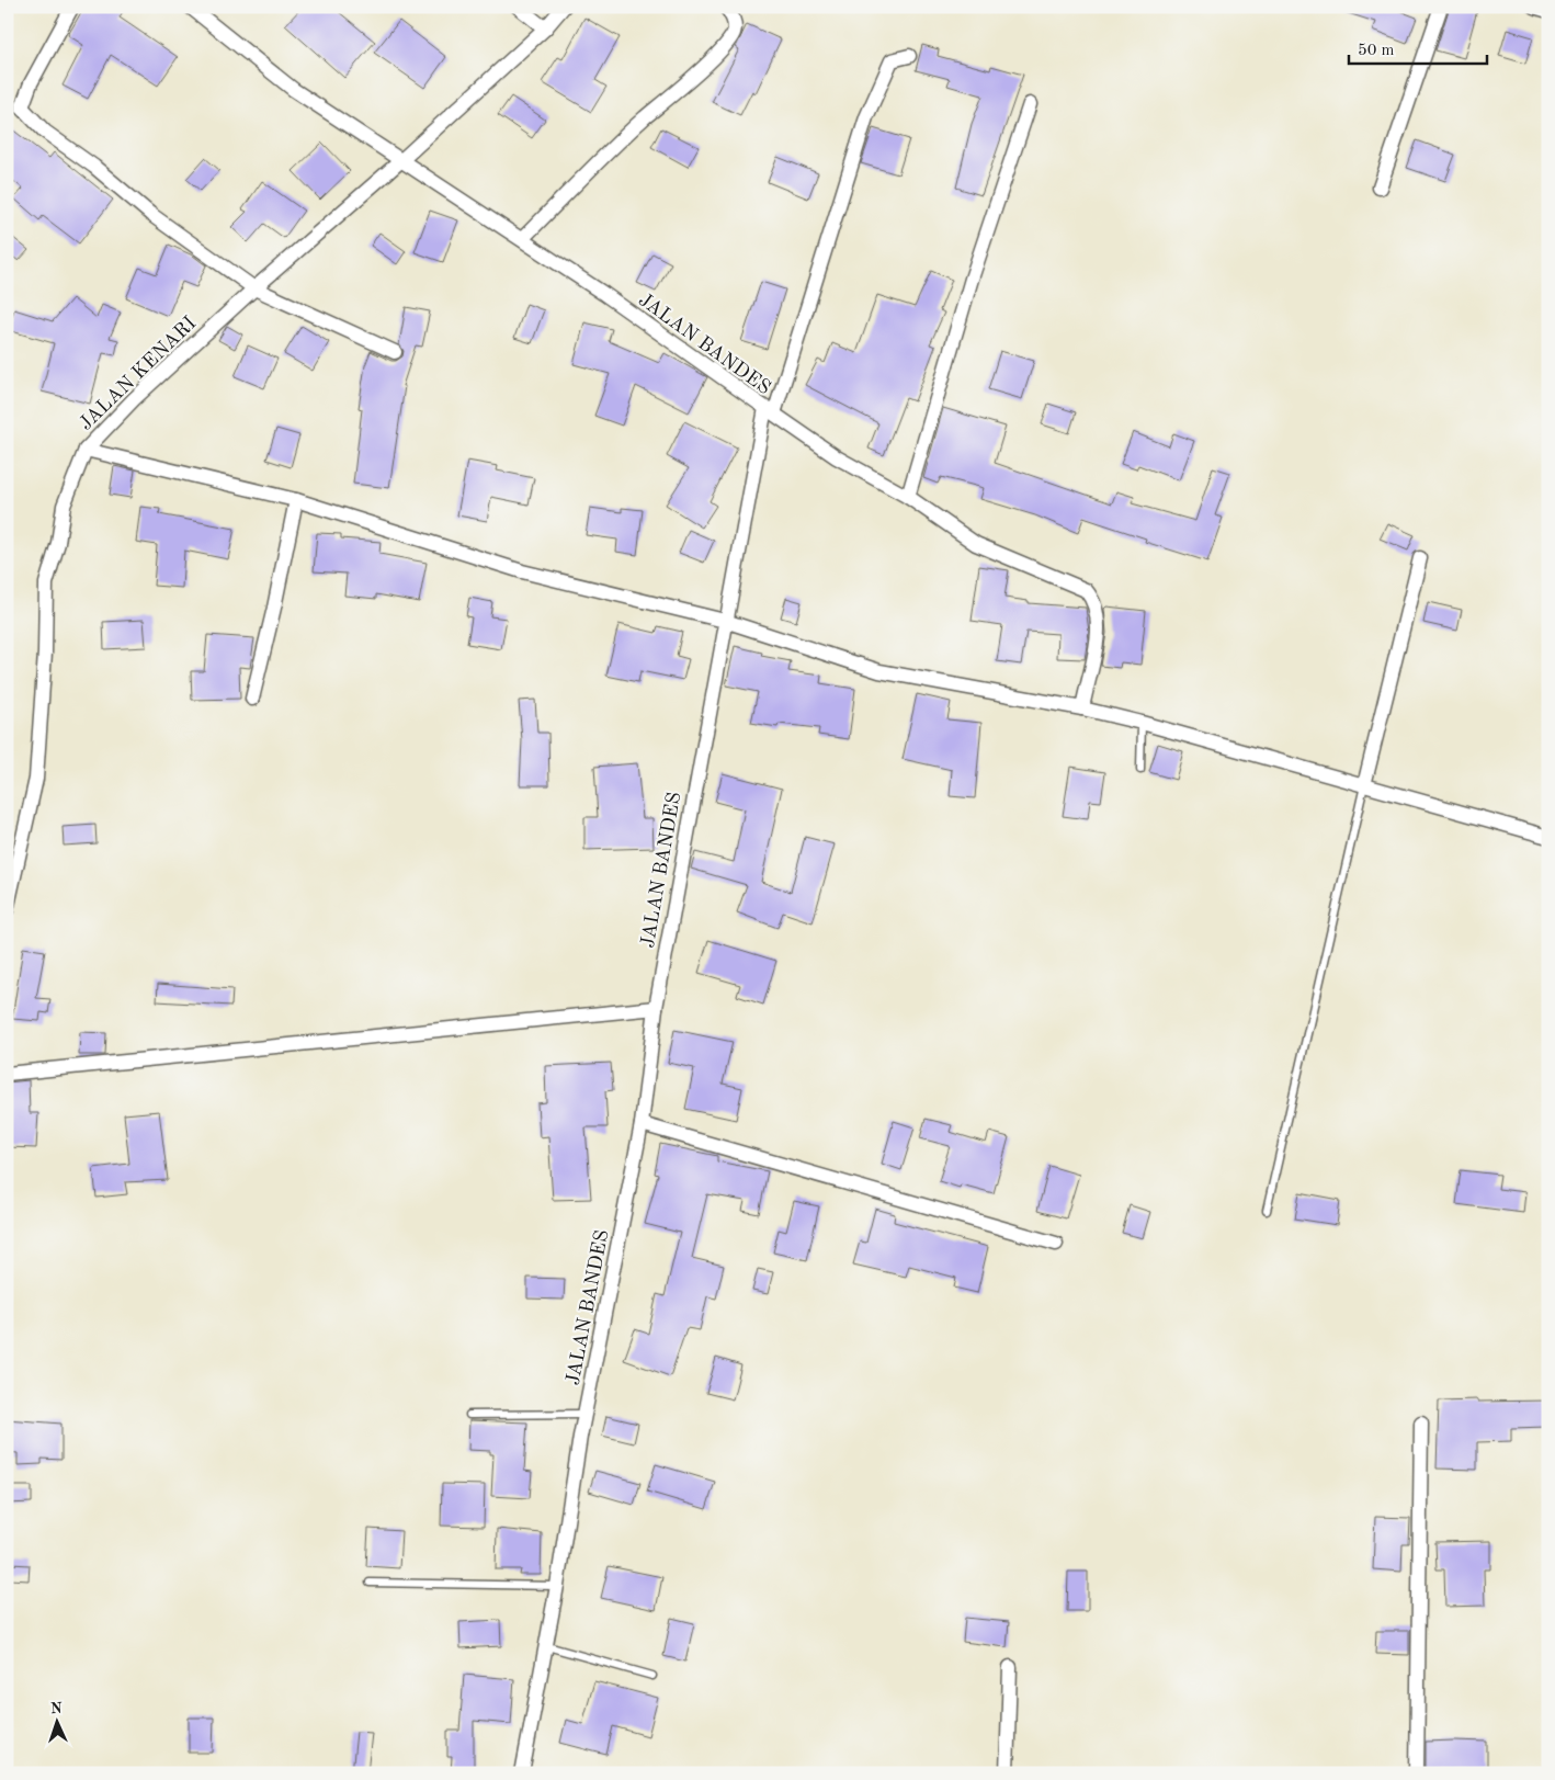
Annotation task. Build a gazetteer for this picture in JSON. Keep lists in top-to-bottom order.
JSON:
{
  "streets": {
    "street": ["JALAN BANDES", "JALAN KENARI"]
  },
  "crossings": [
    ["JALAN BANDES", "JALAN KENARI"]
  ],
  "scale_bar": "50 m",
  "north": "top"
}
